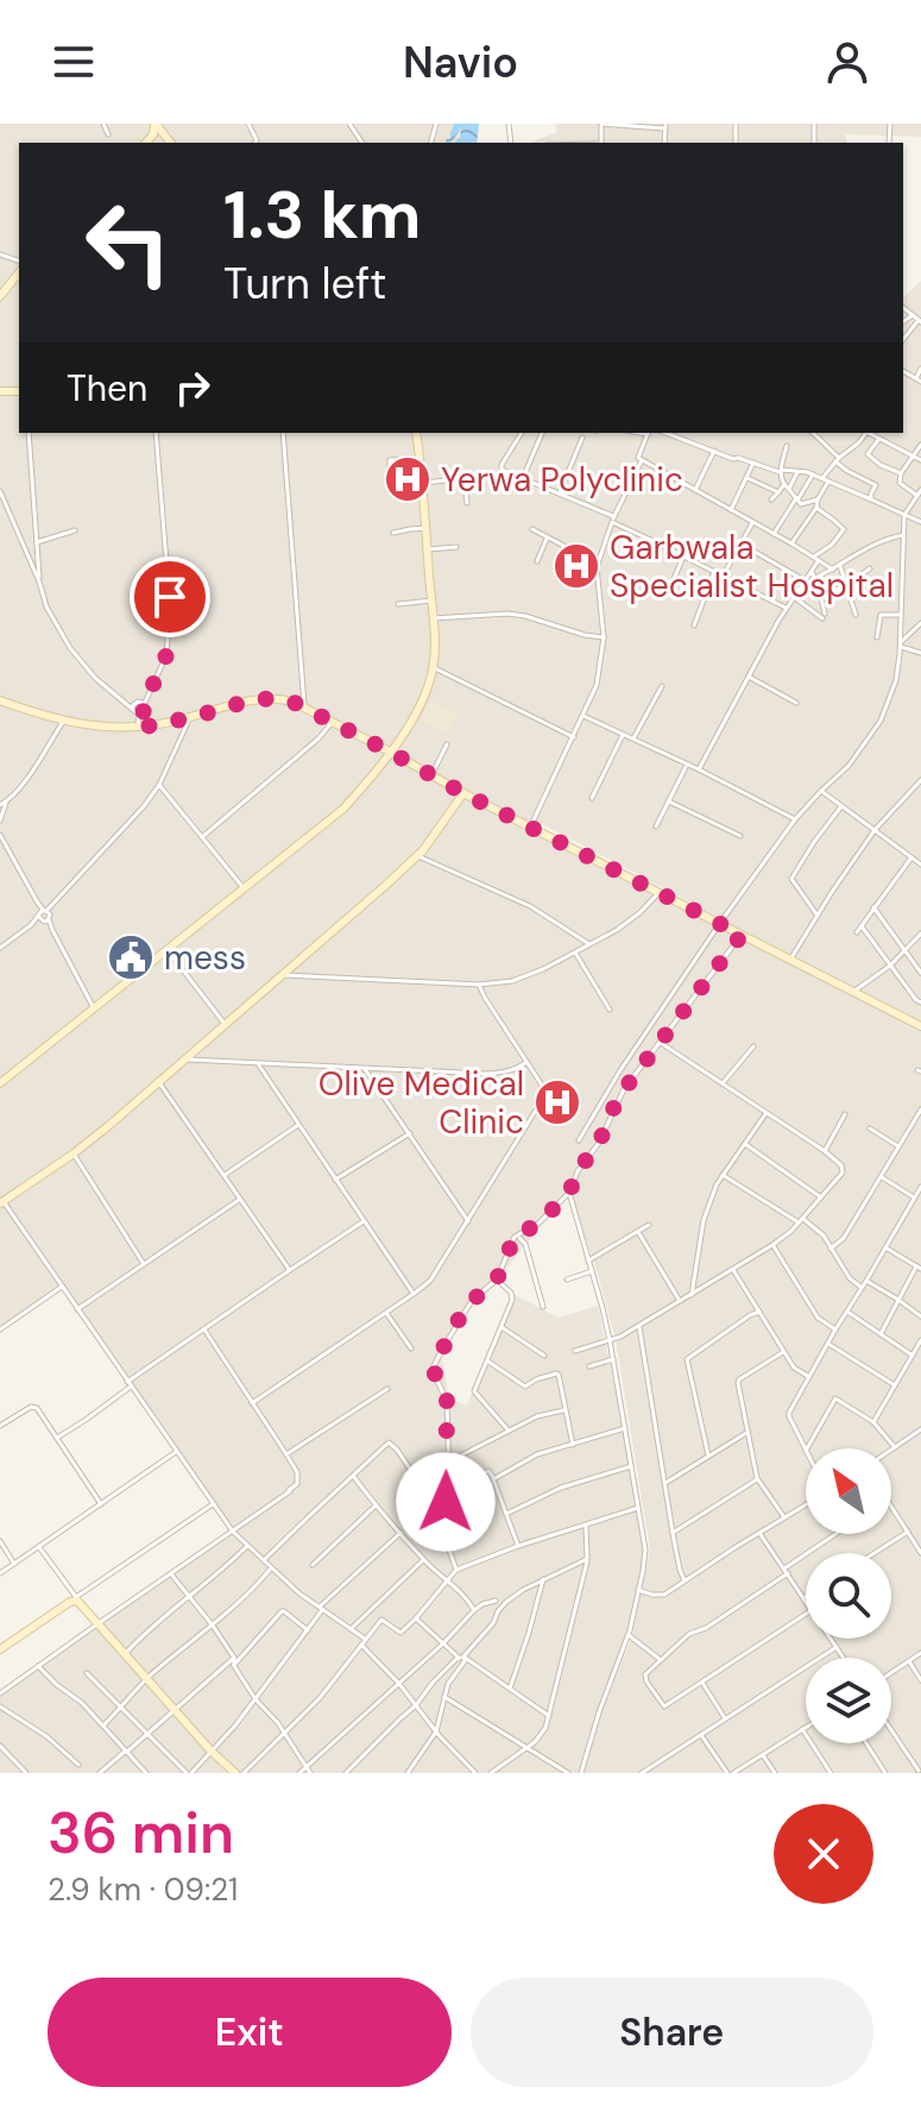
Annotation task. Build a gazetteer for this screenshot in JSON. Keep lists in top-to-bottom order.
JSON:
{
  "places": {
    "hospital": ["Yerwa Polyclinic", "Garbwala Specialist Hospital", "Olive Medical Clinic"],
    "public building": ["mess"]
  },
  "north": "top left",
  "page": {
    "header": "Navio",
    "turn": ["1.3 km", "Turn left"],
    "then": "Then",
    "heading": ["36 min", "2.9 km · 09:21"],
    "buttons": ["Exit", "Share"]
  }
}
